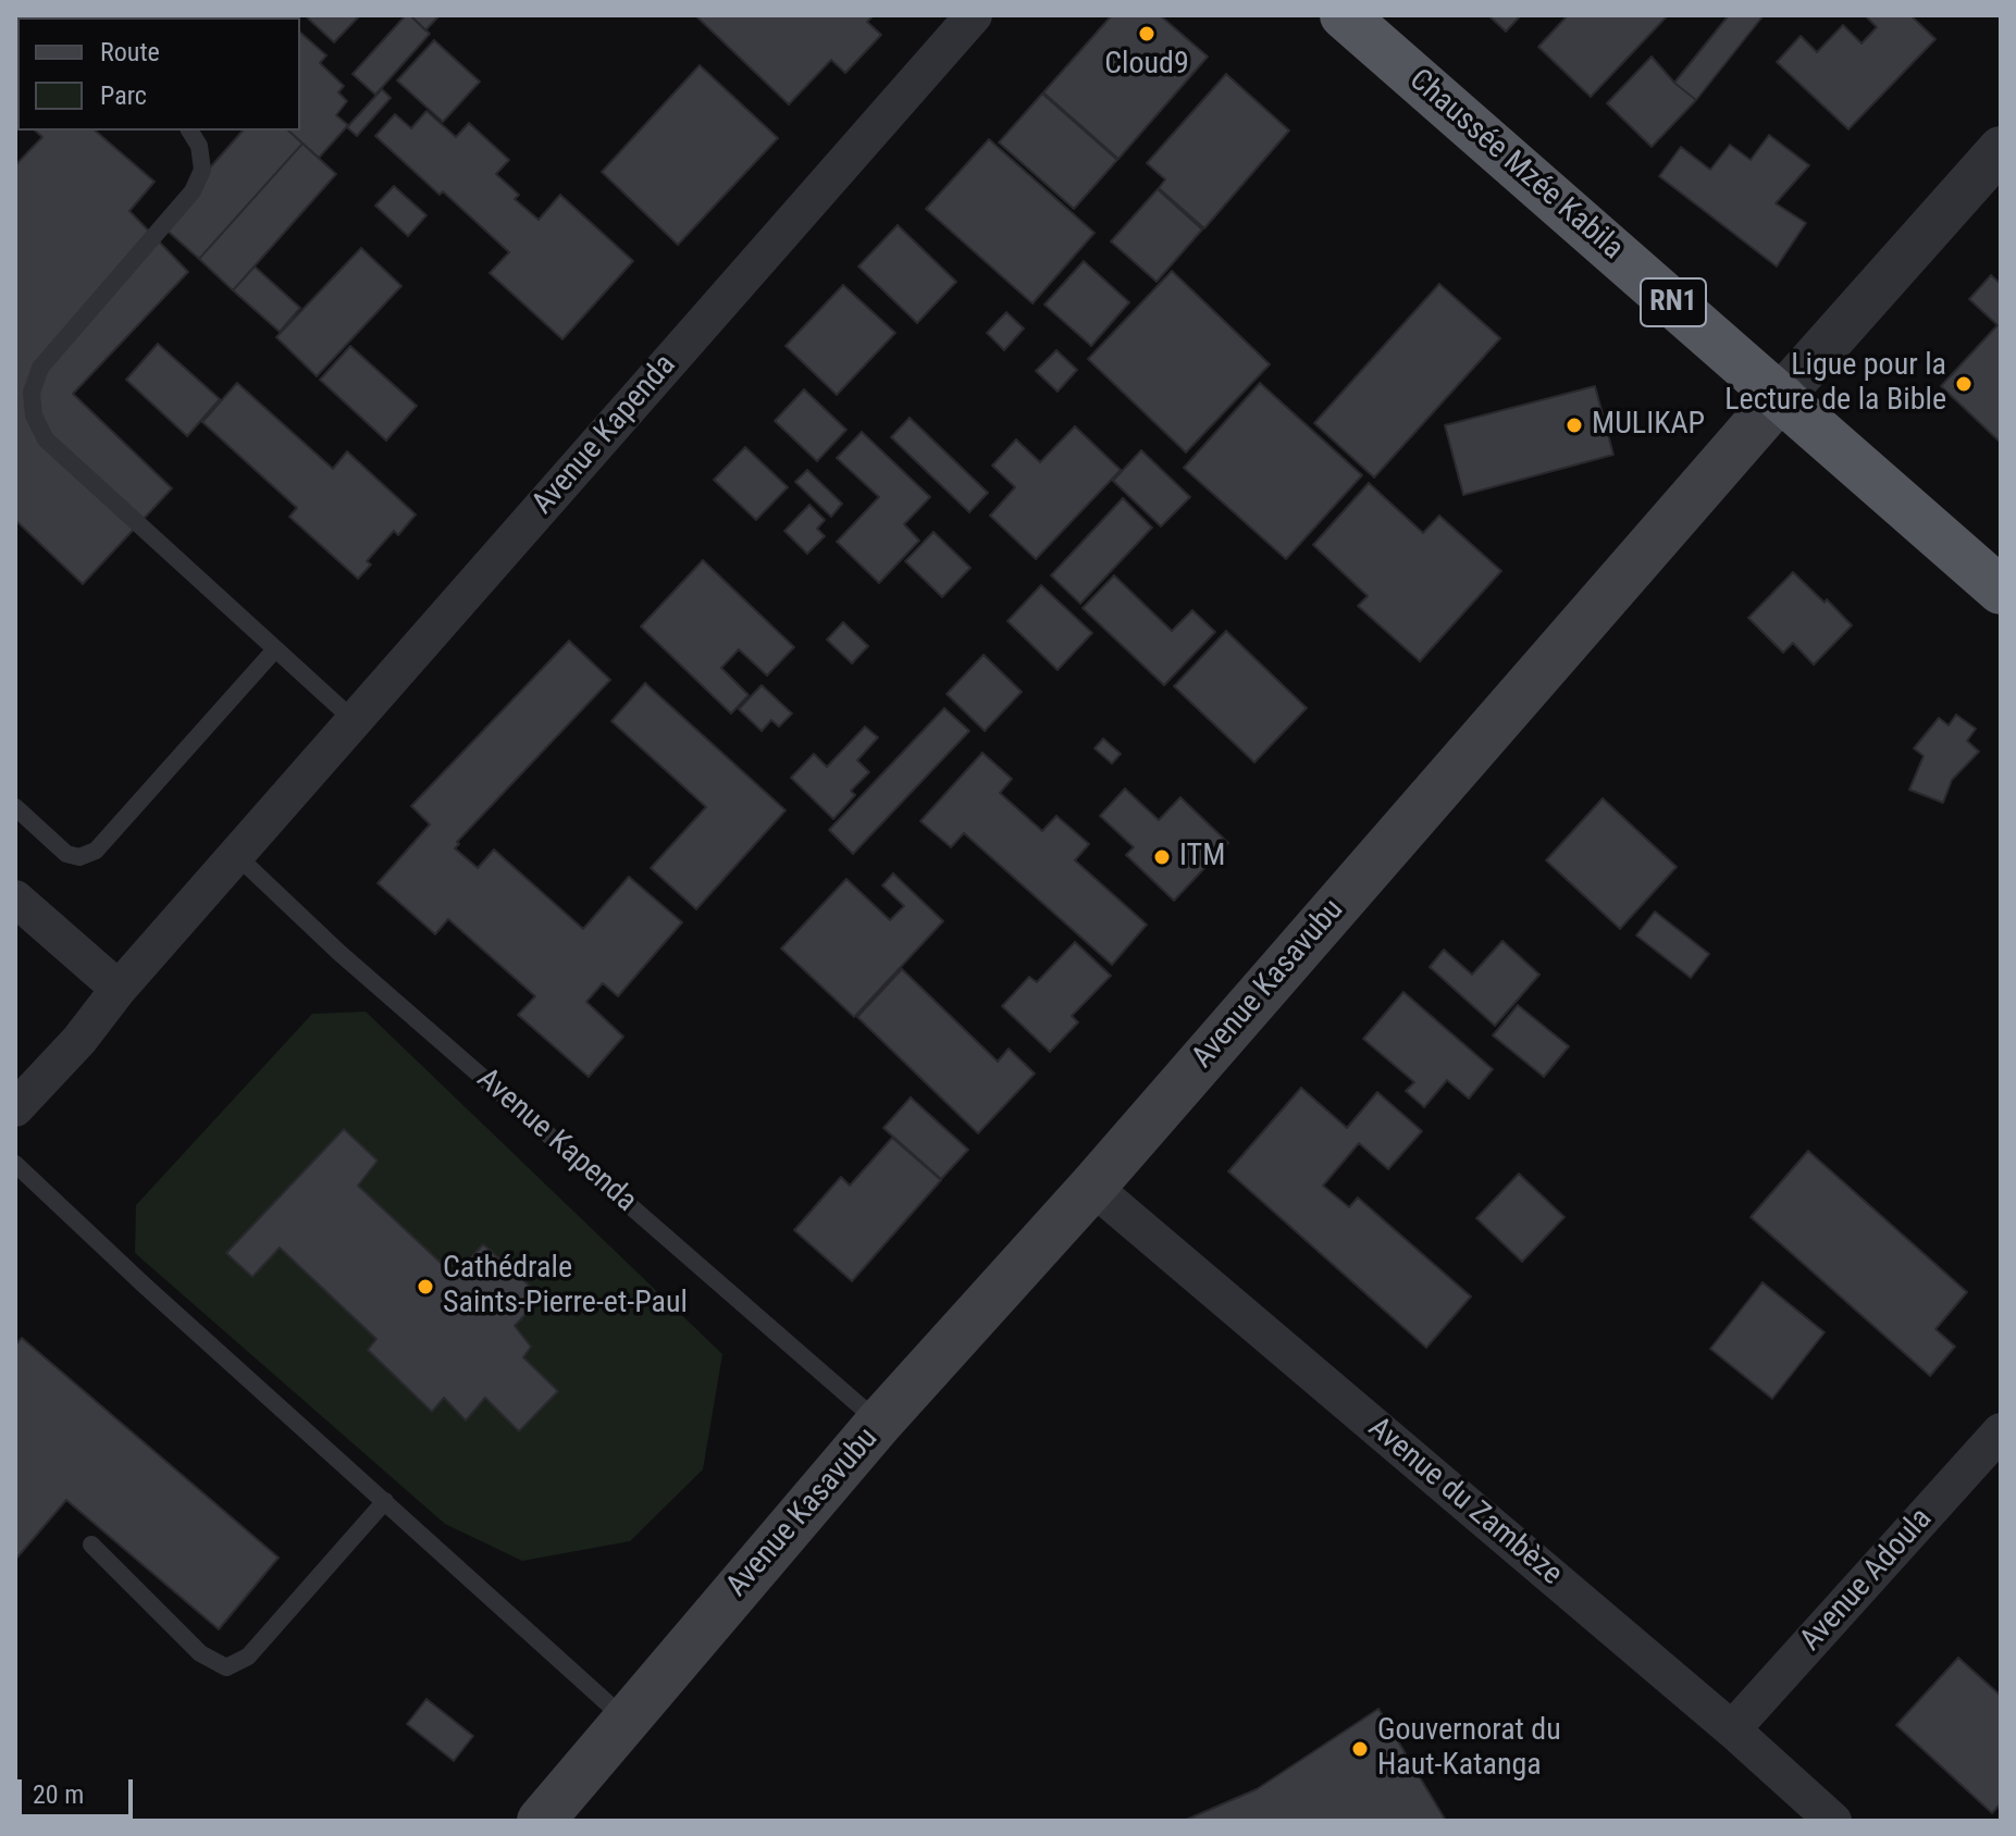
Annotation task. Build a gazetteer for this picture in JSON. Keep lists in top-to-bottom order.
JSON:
{
  "streets": {
    "highway": ["Chaussée Mzée Kabila", "RN1"],
    "main road": ["Avenue Kasavubu"],
    "street": ["Avenue Kapenda", "Avenue du Zambèze", "Avenue Adoula"]
  },
  "crossings": [
    ["Chaussée Mzée Kabila", "Avenue Kasavubu"],
    ["Avenue Kapenda", "Avenue Kasavubu"],
    ["Avenue Kasavubu", "Avenue du Zambèze"],
    ["Avenue du Zambèze", "Avenue Adoula"]
  ],
  "places": [
    "Cloud9",
    "Ligue pour la Lecture de la Bible",
    "MULIKAP",
    "ITM",
    "Cathédrale Saints-Pierre-et-Paul",
    "Gouvernorat du Haut-Katanga"
  ],
  "legend": ["Route", "Parc"],
  "scale_bar": "20 m"
}
